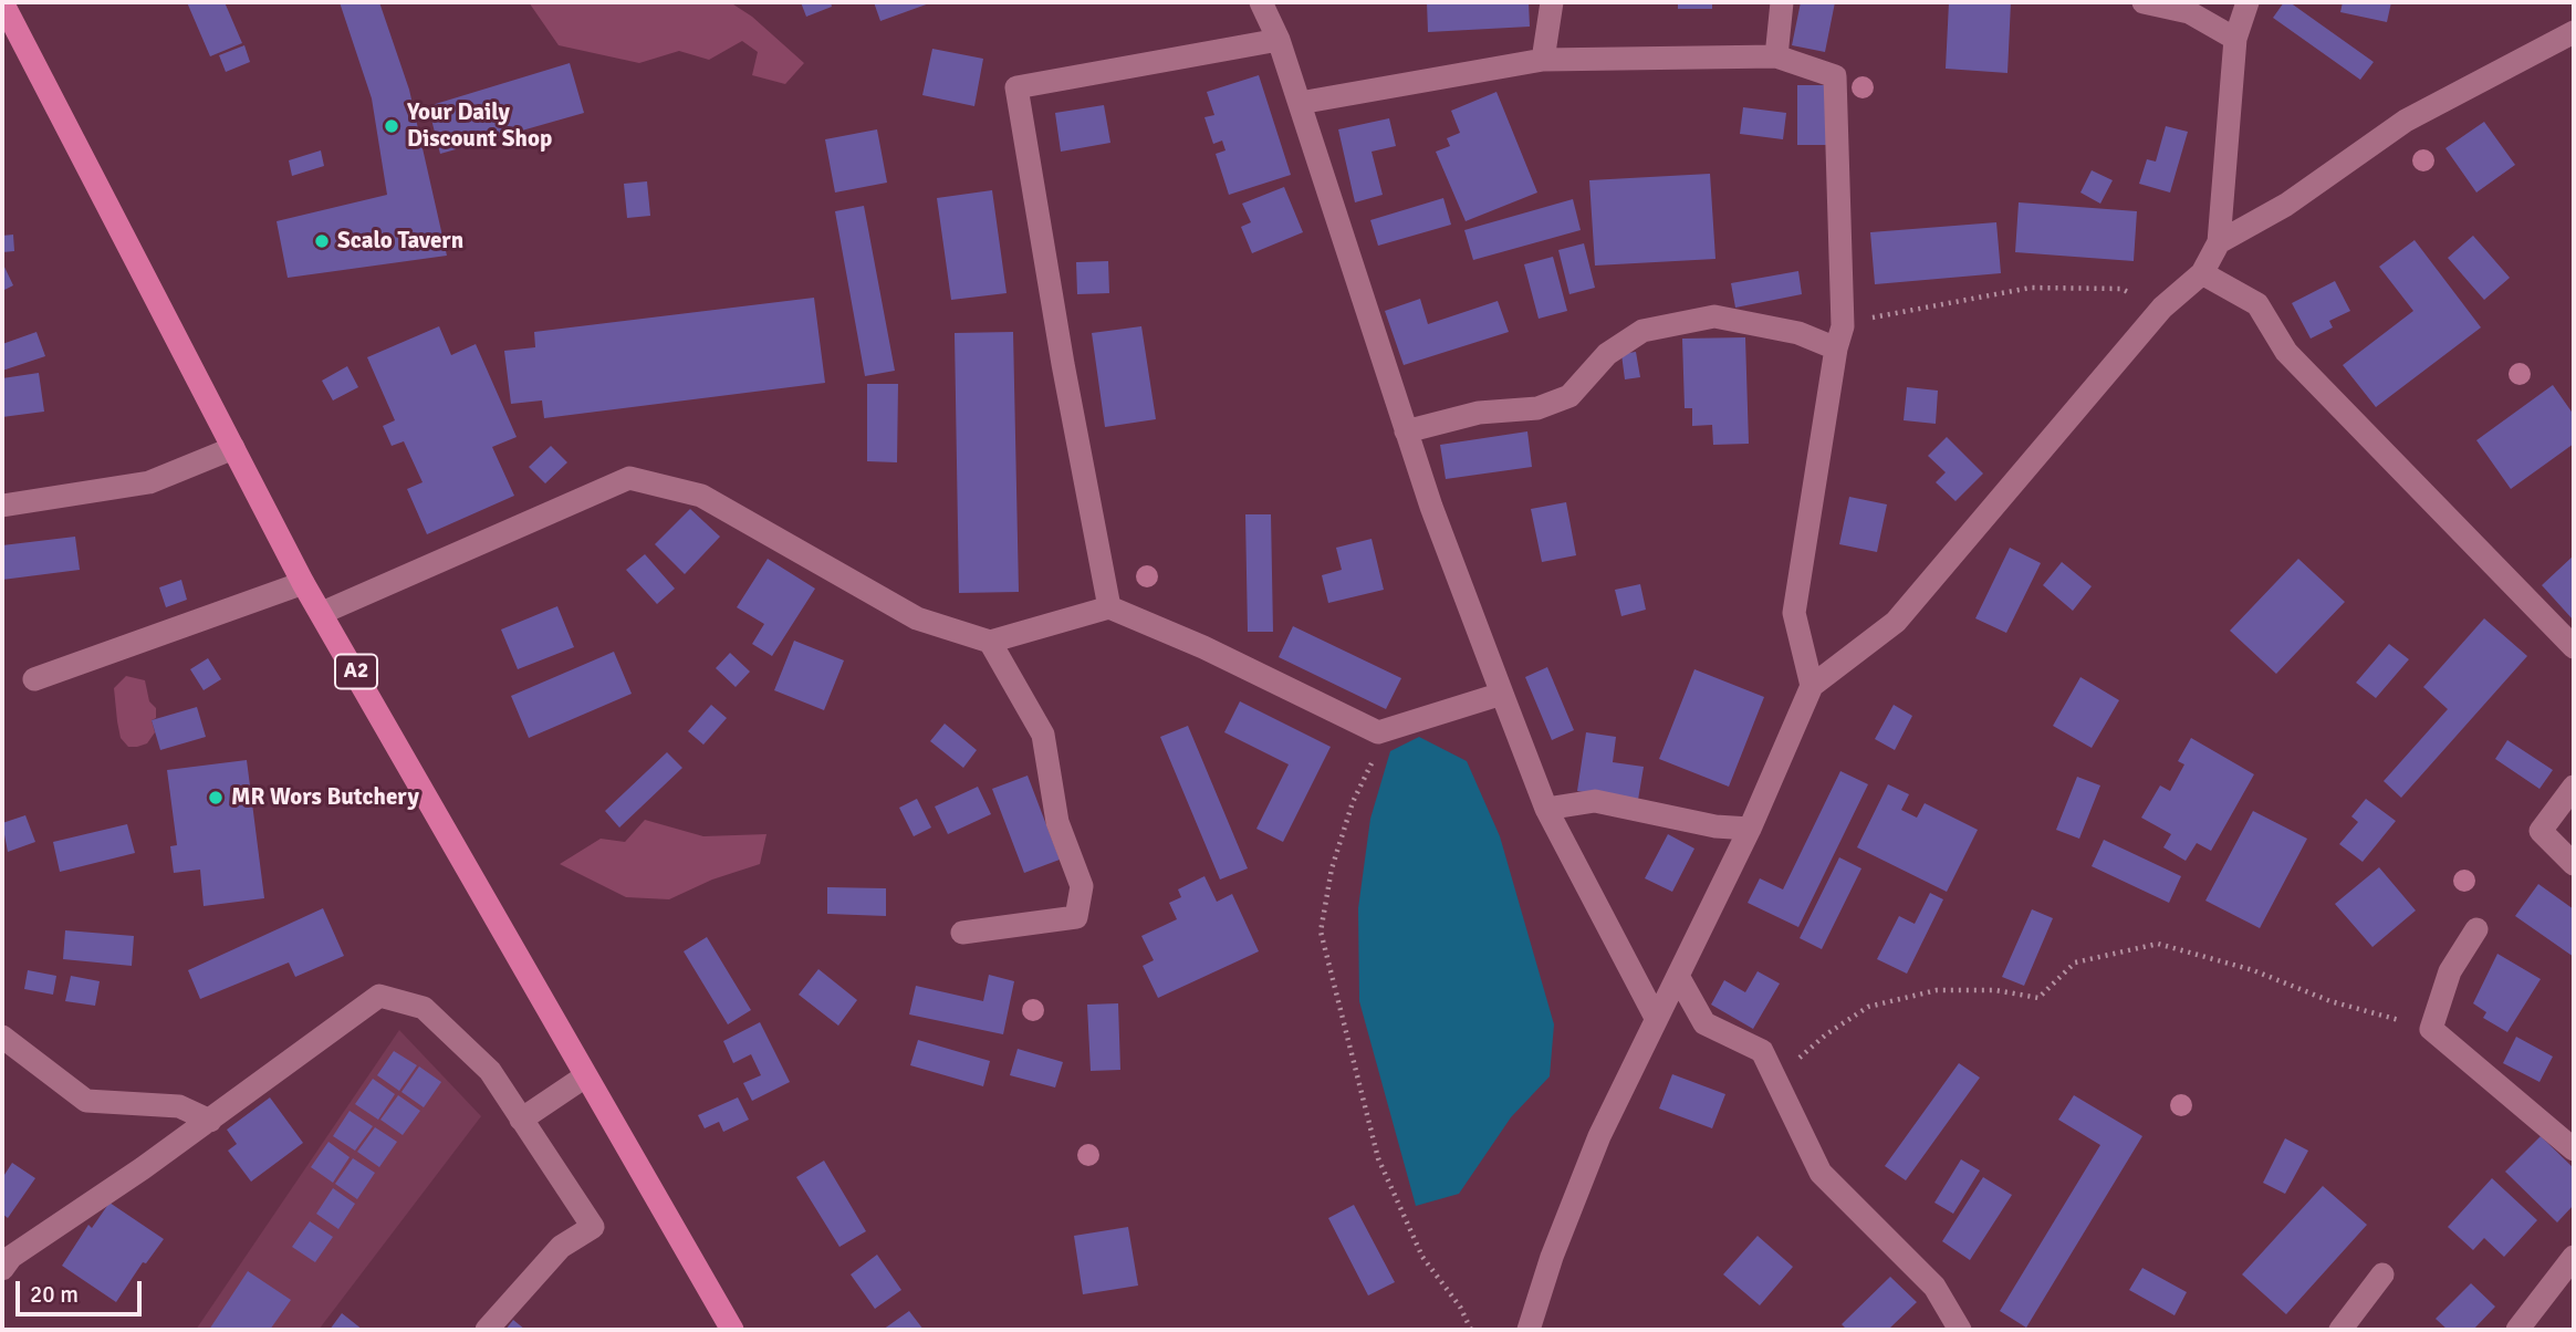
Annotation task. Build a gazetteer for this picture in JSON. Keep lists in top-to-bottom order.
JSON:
{
  "streets": {
    "main road": ["A2"]
  },
  "places": ["Your Daily Discount Shop", "Scalo Tavern", "MR Wors Butchery"],
  "scale_bar": "20 m"
}
